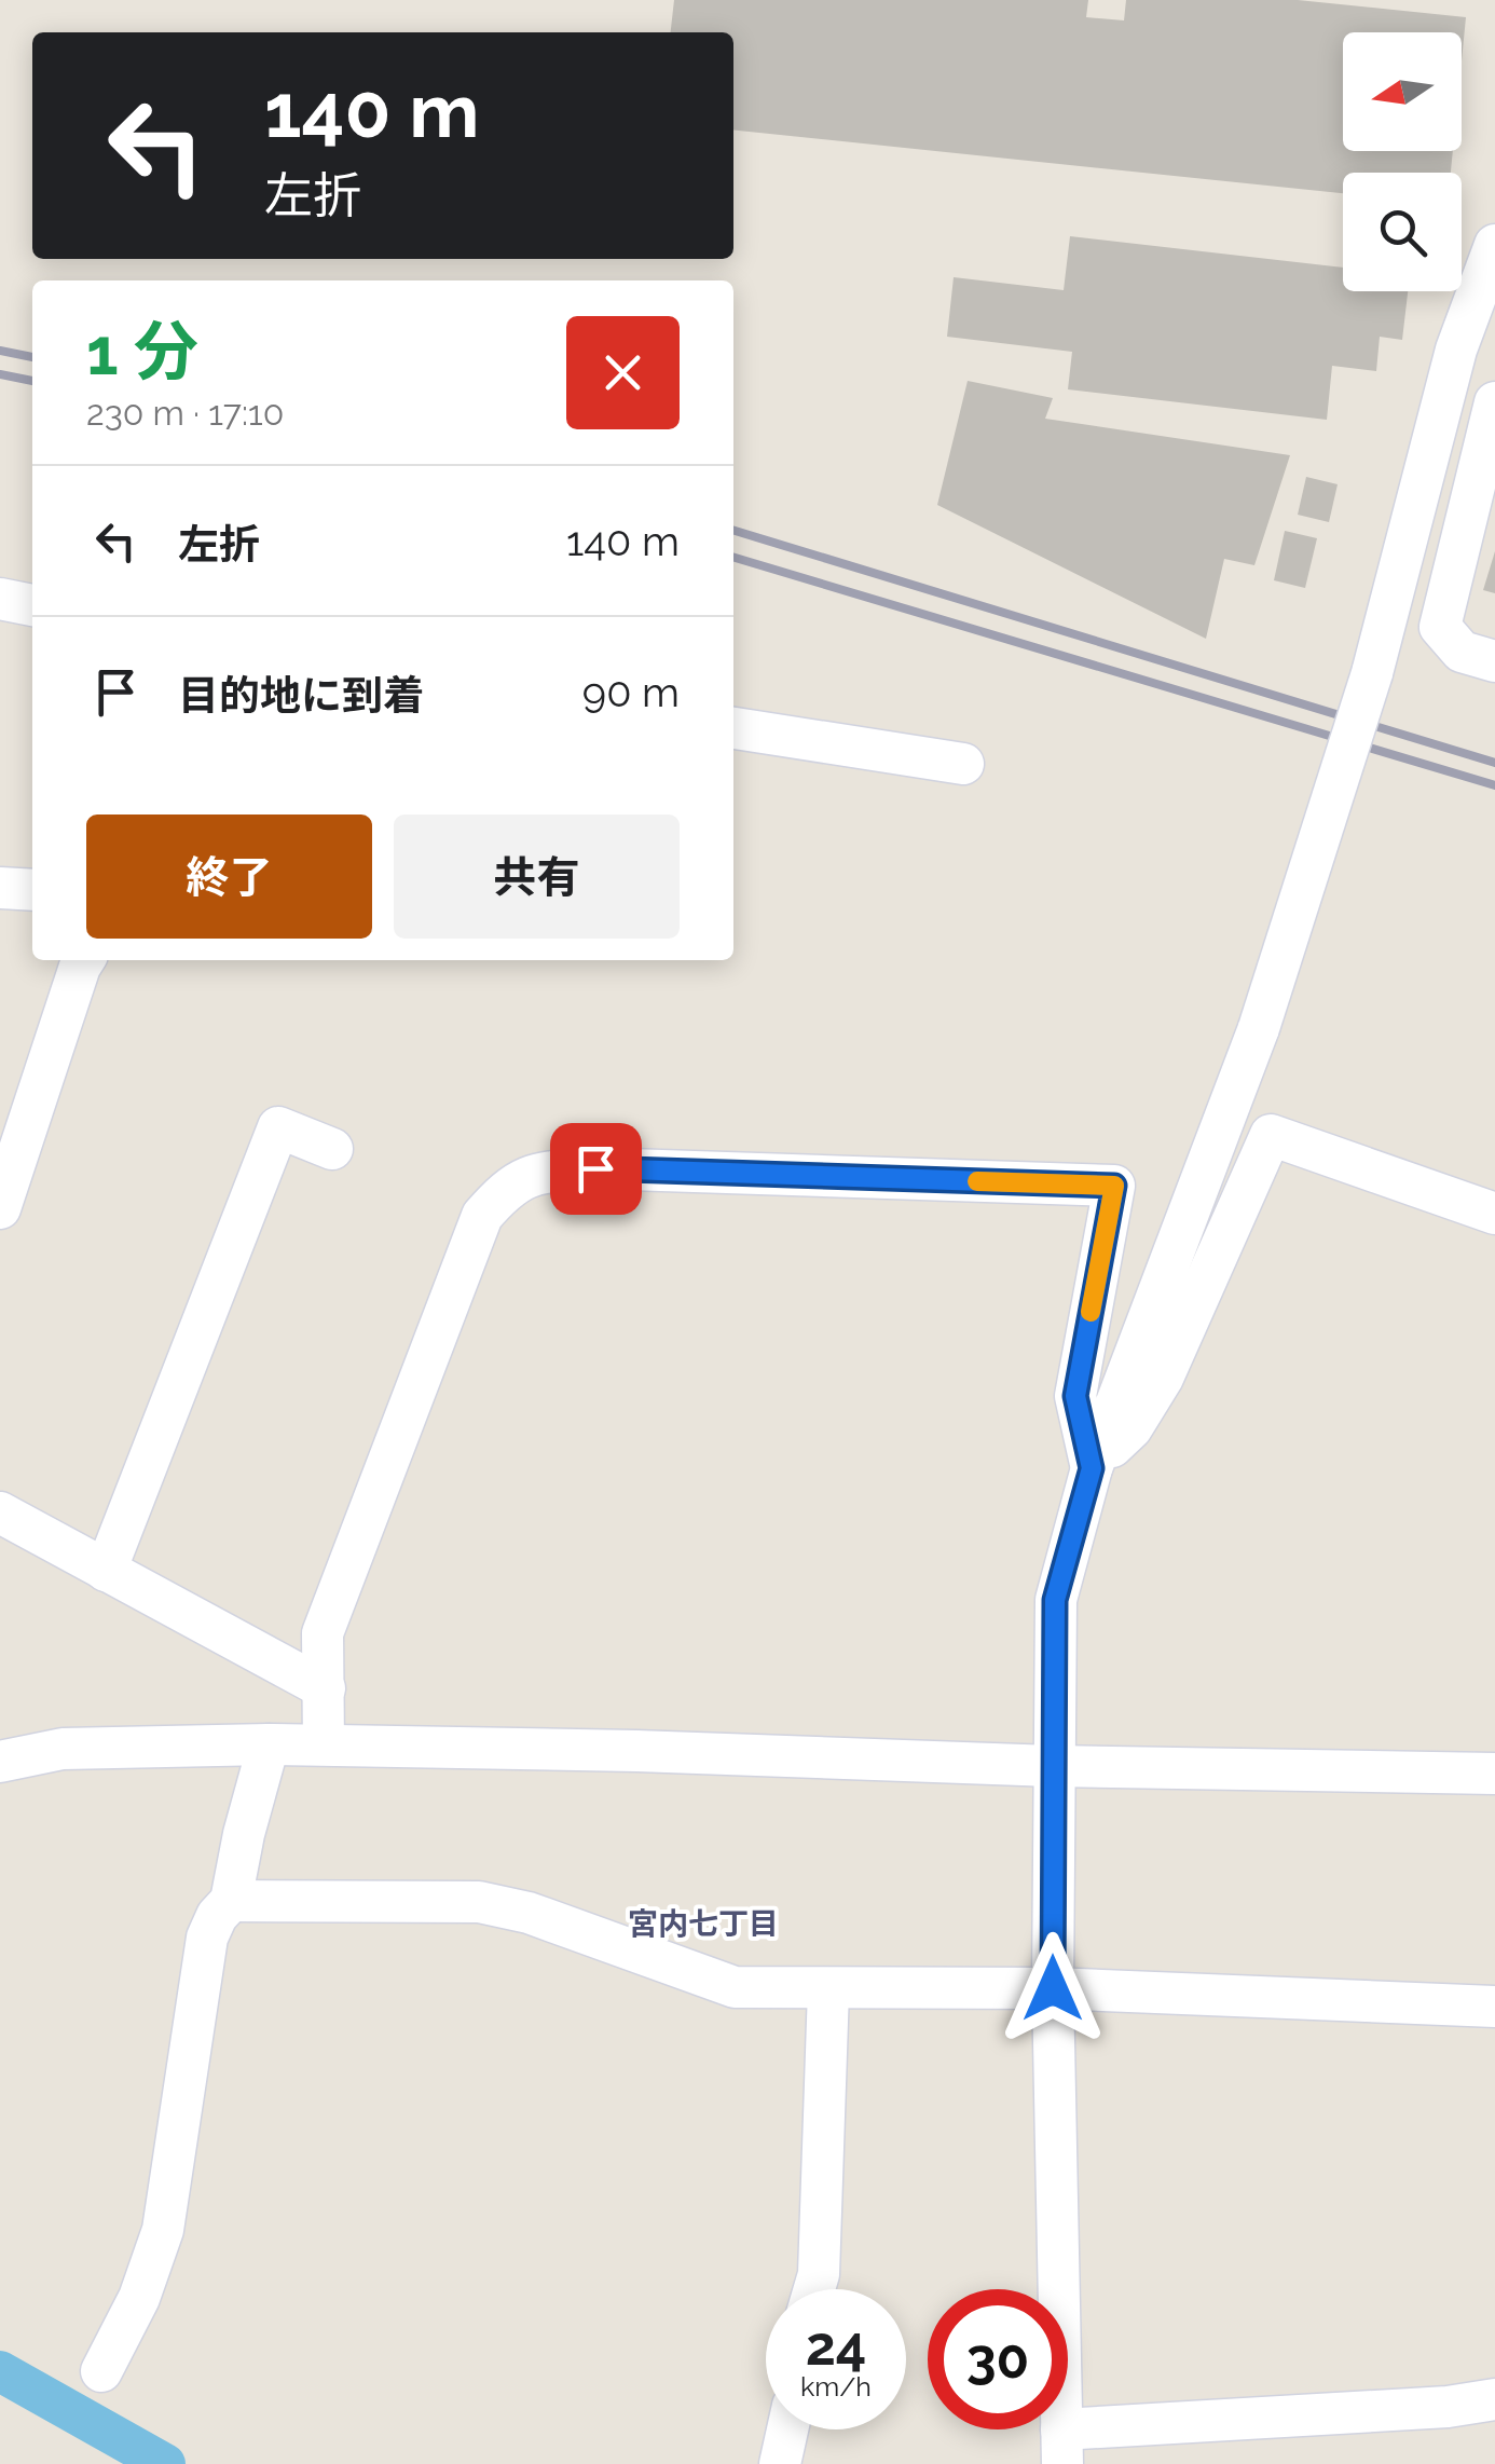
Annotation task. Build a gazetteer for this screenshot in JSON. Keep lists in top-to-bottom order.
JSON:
{
  "districts": ["宮内七丁目"],
  "north": "left",
  "page": {
    "turn": ["140 m", "左折"],
    "heading": ["1 分", "230 m · 17:10"],
    "list": [
      {
        "name": "左折",
        "value": "140 m"
      },
      {
        "name": "目的地に到着",
        "value": "90 m"
      }
    ],
    "buttons": ["終了", "共有"],
    "speed": "24 km/h",
    "limit": "30"
  }
}
